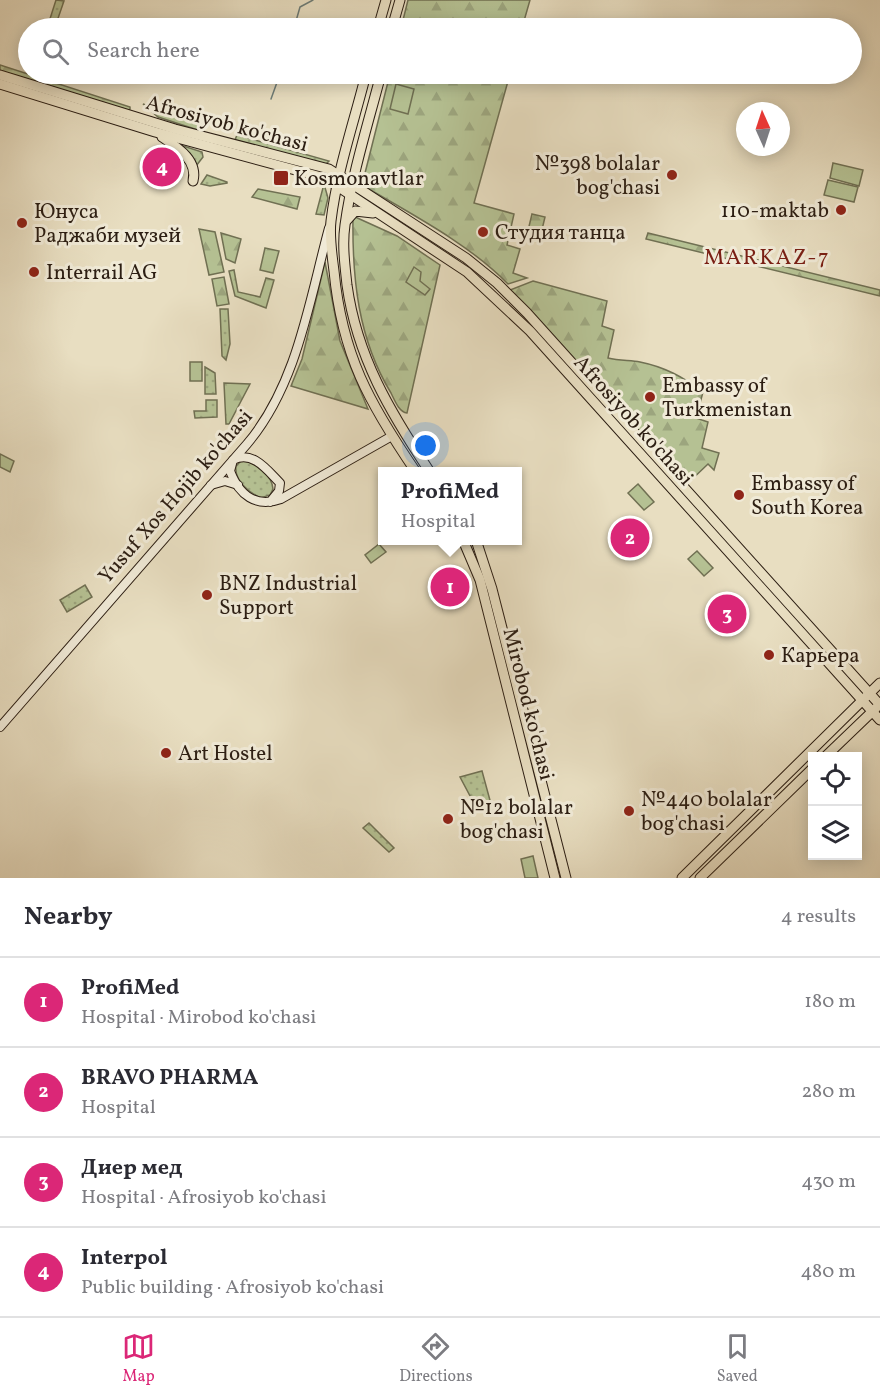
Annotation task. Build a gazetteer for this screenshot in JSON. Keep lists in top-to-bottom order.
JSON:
{
  "streets": {
    "main road": ["Afrosiyob ko'chasi", "Yusuf Xos Hojib ko'chasi", "Mirobod ko'chasi"]
  },
  "districts": ["MARKAZ-7"],
  "places": {
    "other": [
      "№398 bolalar bog'chasi",
      "110-maktab",
      "Юнуса Раджаби музей",
      "Студия танца",
      "Interrail AG",
      "Embassy of Turkmenistan",
      "Embassy of South Korea",
      "BNZ Industrial Support",
      "Карьера",
      "Art Hostel",
      "№440 bolalar bog'chasi",
      "№12 bolalar bog'chasi"
    ],
    "transit": ["Kosmonavtlar"]
  },
  "north": "top",
  "page": {
    "search": "Search here",
    "pins": [
      "4",
      "2",
      "1",
      "3"
    ],
    "popup": ["ProfiMed", "Hospital"],
    "heading": ["Nearby", "4 results"],
    "list": [
      {
        "mark": "1",
        "name": "ProfiMed",
        "note": "Hospital · Mirobod ko'chasi",
        "value": "180 m"
      },
      {
        "mark": "2",
        "name": "BRAVO PHARMA",
        "note": "Hospital",
        "value": "280 m"
      },
      {
        "mark": "3",
        "name": "Диер мед",
        "note": "Hospital · Afrosiyob ko'chasi",
        "value": "430 m"
      },
      {
        "mark": "4",
        "name": "Interpol",
        "note": "Public building · Afrosiyob ko'chasi",
        "value": "480 m"
      }
    ],
    "nav": ["Map", "Directions", "Saved"]
  }
}
